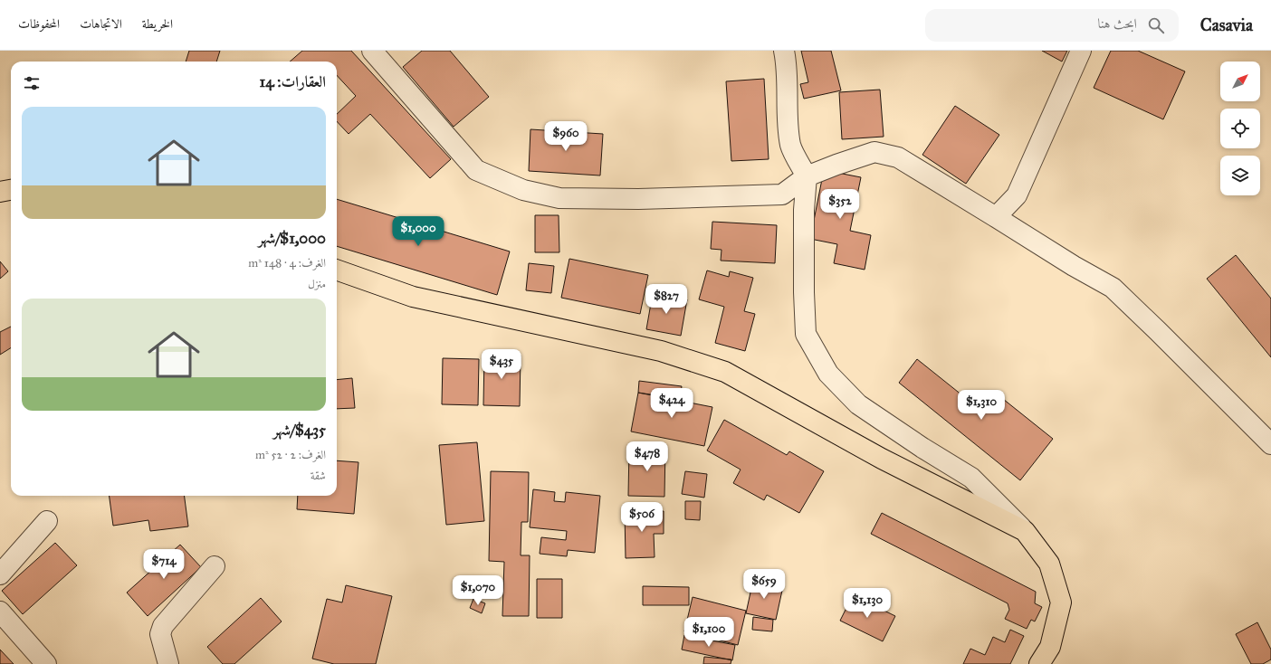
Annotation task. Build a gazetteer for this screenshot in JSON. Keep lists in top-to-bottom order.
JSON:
{
  "north": "top right",
  "page": {
    "header": "Casavia",
    "search": "ابحث هنا",
    "nav": ["الخريطة", "الاتجاهات", "المحفوظات"],
    "heading": "العقارات: 14",
    "list": [
      {
        "name": "$1,000/شهر",
        "note": "الغرف: 4 · 148 m² · منزل"
      },
      {
        "name": "$435/شهر",
        "note": "الغرف: 2 · 52 m² · شقة"
      }
    ],
    "price": [
      "$960",
      "$352",
      "$1,000",
      "$827",
      "$435",
      "$424",
      "$1,310",
      "$478",
      "$506",
      "$714",
      "$659",
      "$1,070",
      "$1,130",
      "$1,100"
    ]
  }
}
